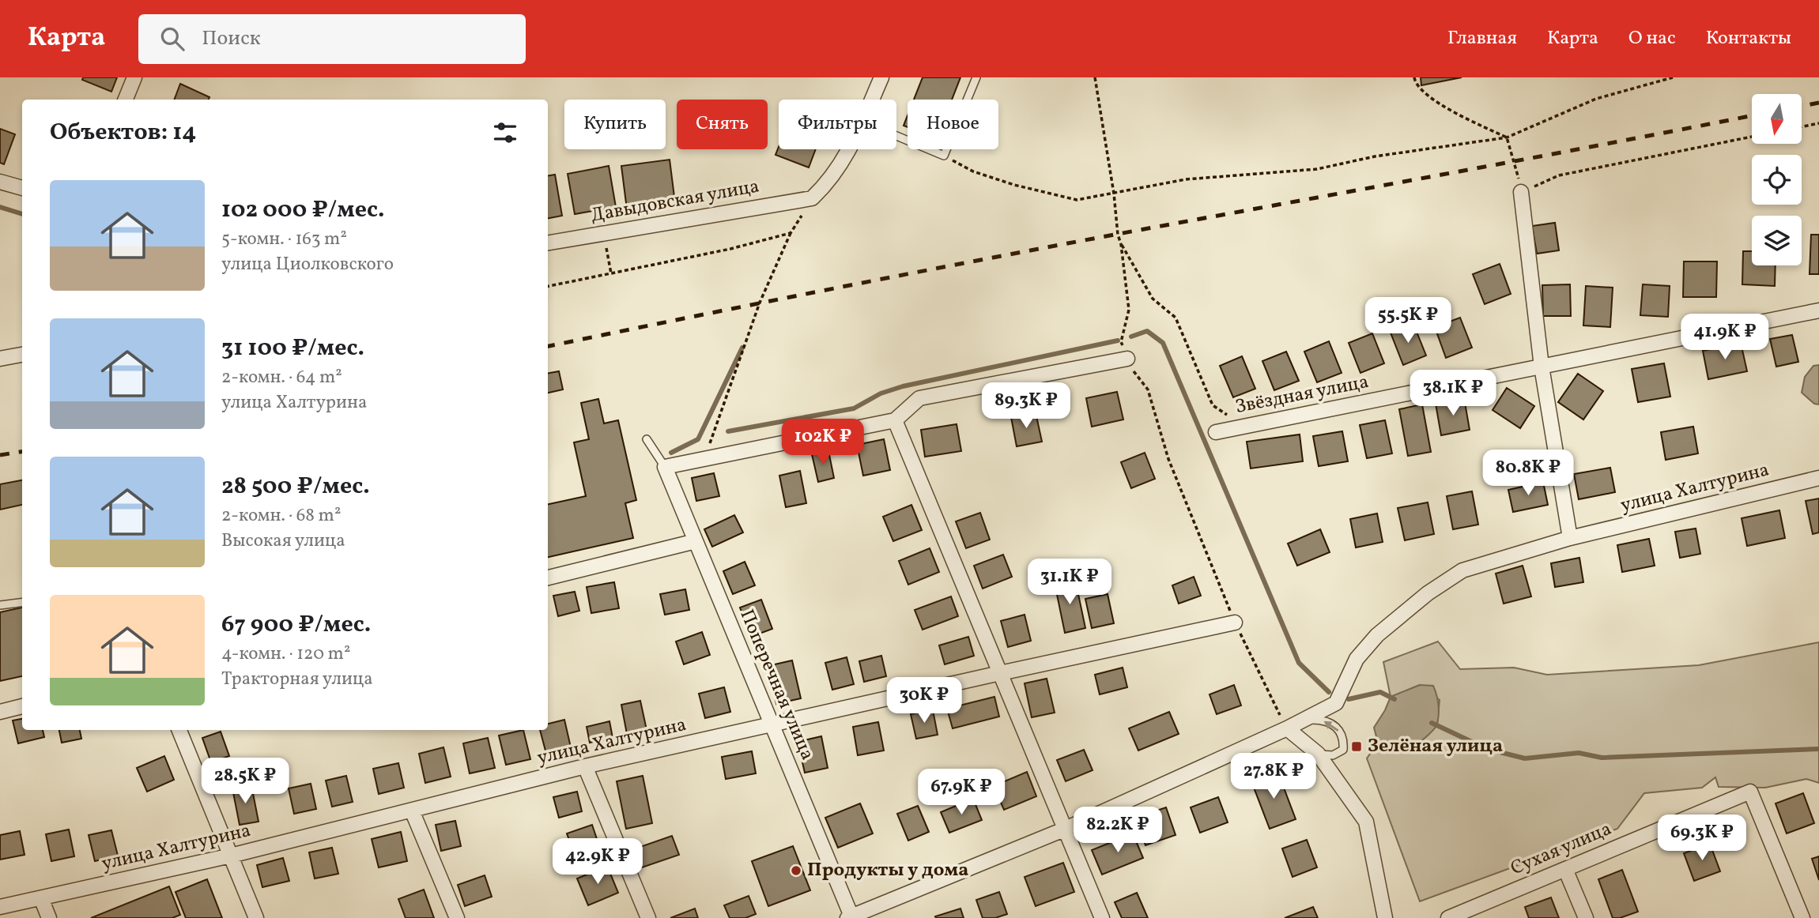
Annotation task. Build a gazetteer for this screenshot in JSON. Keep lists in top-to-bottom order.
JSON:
{
  "streets": {
    "street": [
      "Давыдовская улица",
      "Звёздная улица",
      "улица Халтурина",
      "Поперечная улица",
      "Сухая улица"
    ]
  },
  "crossings": [
    ["улица Халтурина", "Поперечная улица"]
  ],
  "places": {
    "transit": ["Зелёная улица"],
    "other": ["Продукты у дома"]
  },
  "north": "bottom",
  "page": {
    "header": "Карта",
    "search": "Поиск",
    "nav": [
      "Главная",
      "Карта",
      "О нас",
      "Контакты"
    ],
    "chip": [
      "Купить",
      "Снять",
      "Фильтры",
      "Новое"
    ],
    "heading": "Объектов: 14",
    "list": [
      {
        "name": "102 000 ₽/мес.",
        "note": "5-комн. · 163 m² · улица Циолковского"
      },
      {
        "name": "31 100 ₽/мес.",
        "note": "2-комн. · 64 m² · улица Халтурина"
      },
      {
        "name": "28 500 ₽/мес.",
        "note": "2-комн. · 68 m² · Высокая улица"
      },
      {
        "name": "67 900 ₽/мес.",
        "note": "4-комн. · 120 m² · Тракторная улица"
      }
    ],
    "price": [
      "55.5K ₽",
      "41.9K ₽",
      "38.1K ₽",
      "89.3K ₽",
      "102K ₽",
      "80.8K ₽",
      "31.1K ₽",
      "30K ₽",
      "27.8K ₽",
      "28.5K ₽",
      "67.9K ₽",
      "82.2K ₽",
      "69.3K ₽",
      "42.9K ₽"
    ]
  }
}
